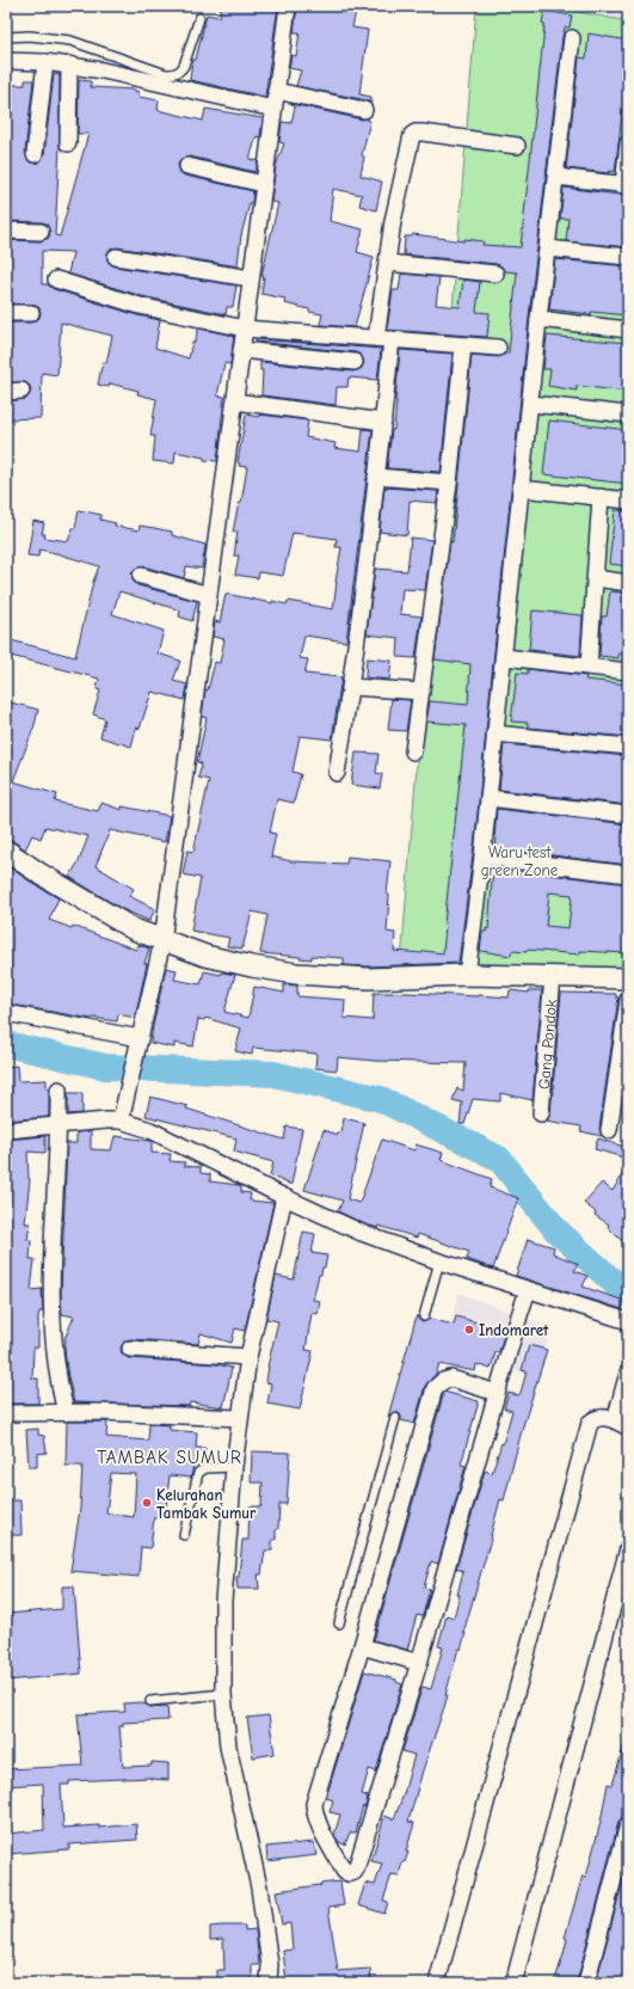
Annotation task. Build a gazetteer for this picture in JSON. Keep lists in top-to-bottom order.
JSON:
{
  "streets": {
    "street": ["Gang Pondok"]
  },
  "districts": ["TAMBAK SUMUR"],
  "parks": ["Waru test green Zone"],
  "places": ["Indomaret", "Kelurahan Tambak Sumur"]
}
